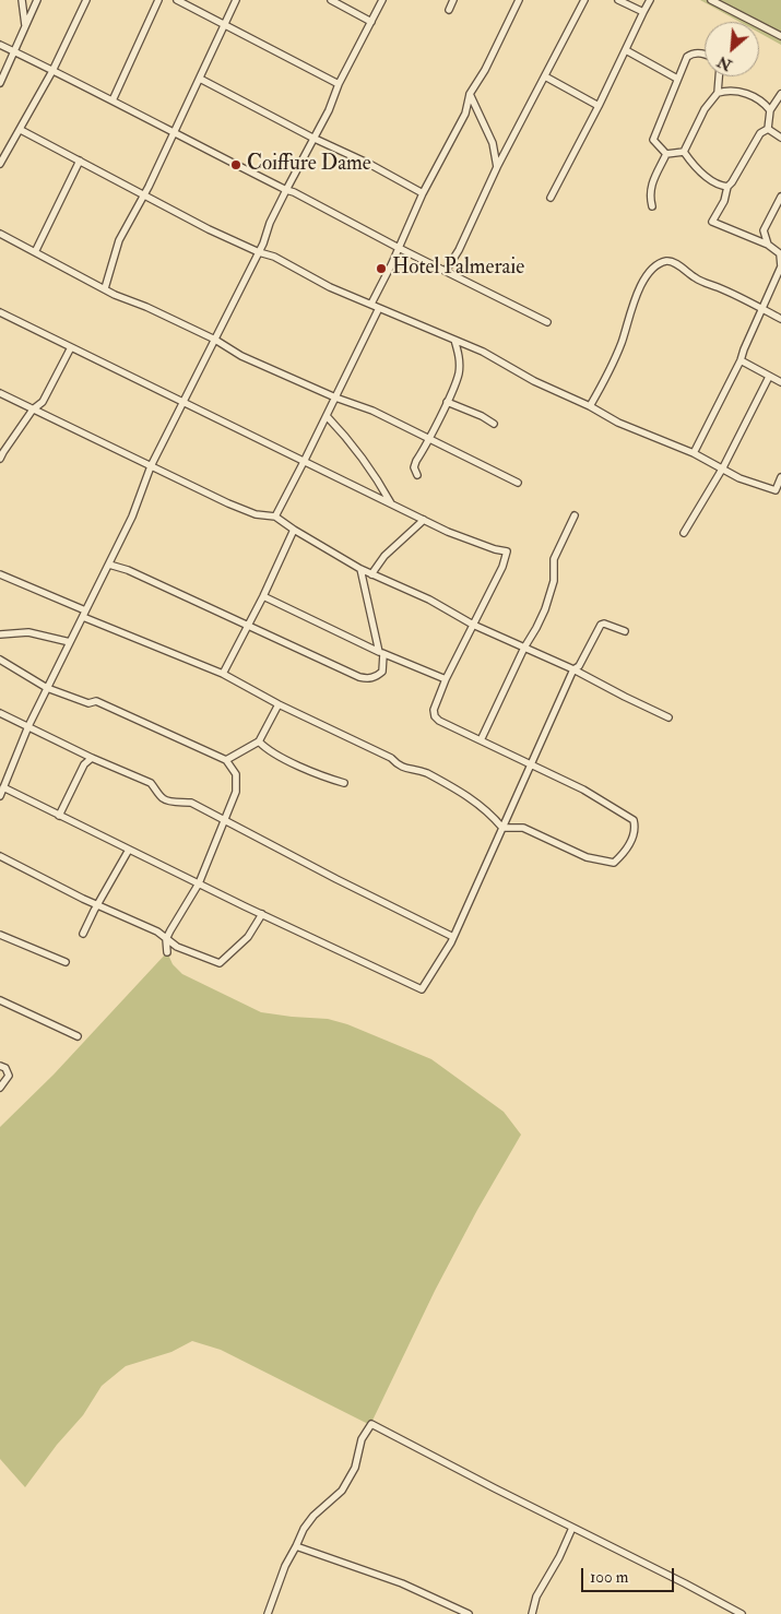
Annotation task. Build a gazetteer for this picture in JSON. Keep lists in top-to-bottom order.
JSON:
{
  "places": ["Coiffure Dame", "Hotel Palmeraie"],
  "scale_bar": "100 m",
  "north": "bottom left"
}
